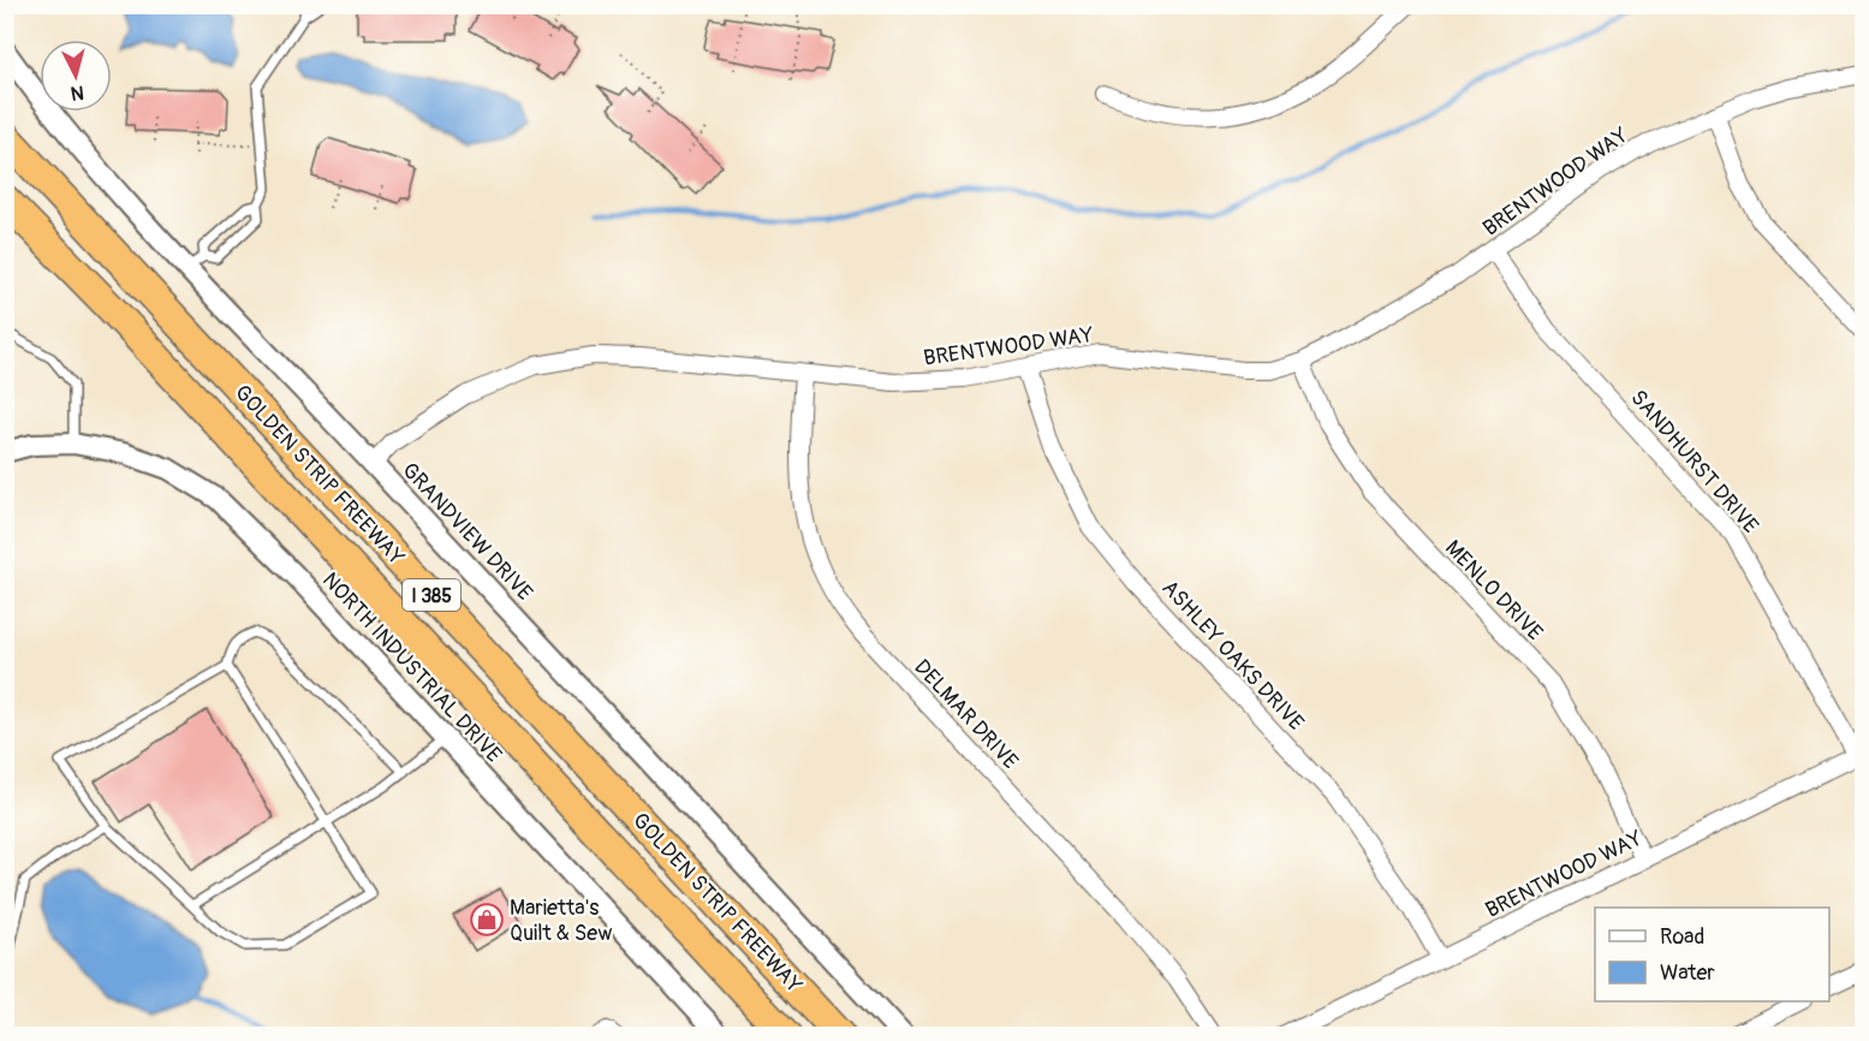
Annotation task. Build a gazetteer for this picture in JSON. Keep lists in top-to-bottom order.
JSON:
{
  "streets": {
    "highway": ["GOLDEN STRIP FREEWAY", "I 385"],
    "street": [
      "BRENTWOOD WAY",
      "SANDHURST DRIVE",
      "GRANDVIEW DRIVE",
      "MENLO DRIVE",
      "ASHLEY OAKS DRIVE",
      "NORTH INDUSTRIAL DRIVE",
      "DELMAR DRIVE"
    ]
  },
  "crossings": [
    ["BRENTWOOD WAY", "SANDHURST DRIVE"],
    ["BRENTWOOD WAY", "GRANDVIEW DRIVE"],
    ["BRENTWOOD WAY", "MENLO DRIVE"],
    ["BRENTWOOD WAY", "ASHLEY OAKS DRIVE"],
    ["BRENTWOOD WAY", "DELMAR DRIVE"]
  ],
  "places": {
    "shop": ["Marietta's Quilt & Sew"]
  },
  "legend": ["Road", "Water"],
  "north": "bottom"
}
